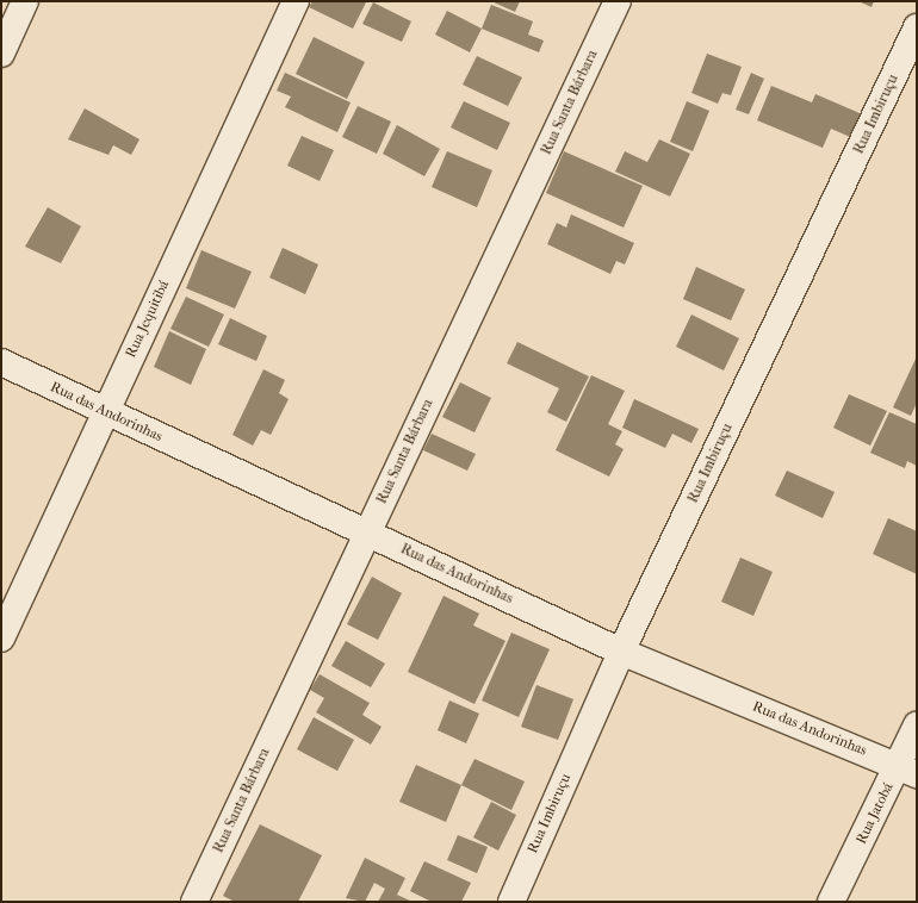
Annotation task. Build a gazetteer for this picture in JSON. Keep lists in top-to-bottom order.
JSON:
{
  "streets": {
    "street": [
      "Rua Santa Bárbara",
      "Rua Imbiruçu",
      "Rua Jequitibá",
      "Rua das Andorinhas",
      "Rua Jatobá"
    ]
  },
  "crossings": [
    ["Rua Santa Bárbara", "Rua das Andorinhas"],
    ["Rua Imbiruçu", "Rua das Andorinhas"],
    ["Rua Jequitibá", "Rua das Andorinhas"],
    ["Rua das Andorinhas", "Rua Jatobá"]
  ]
}
